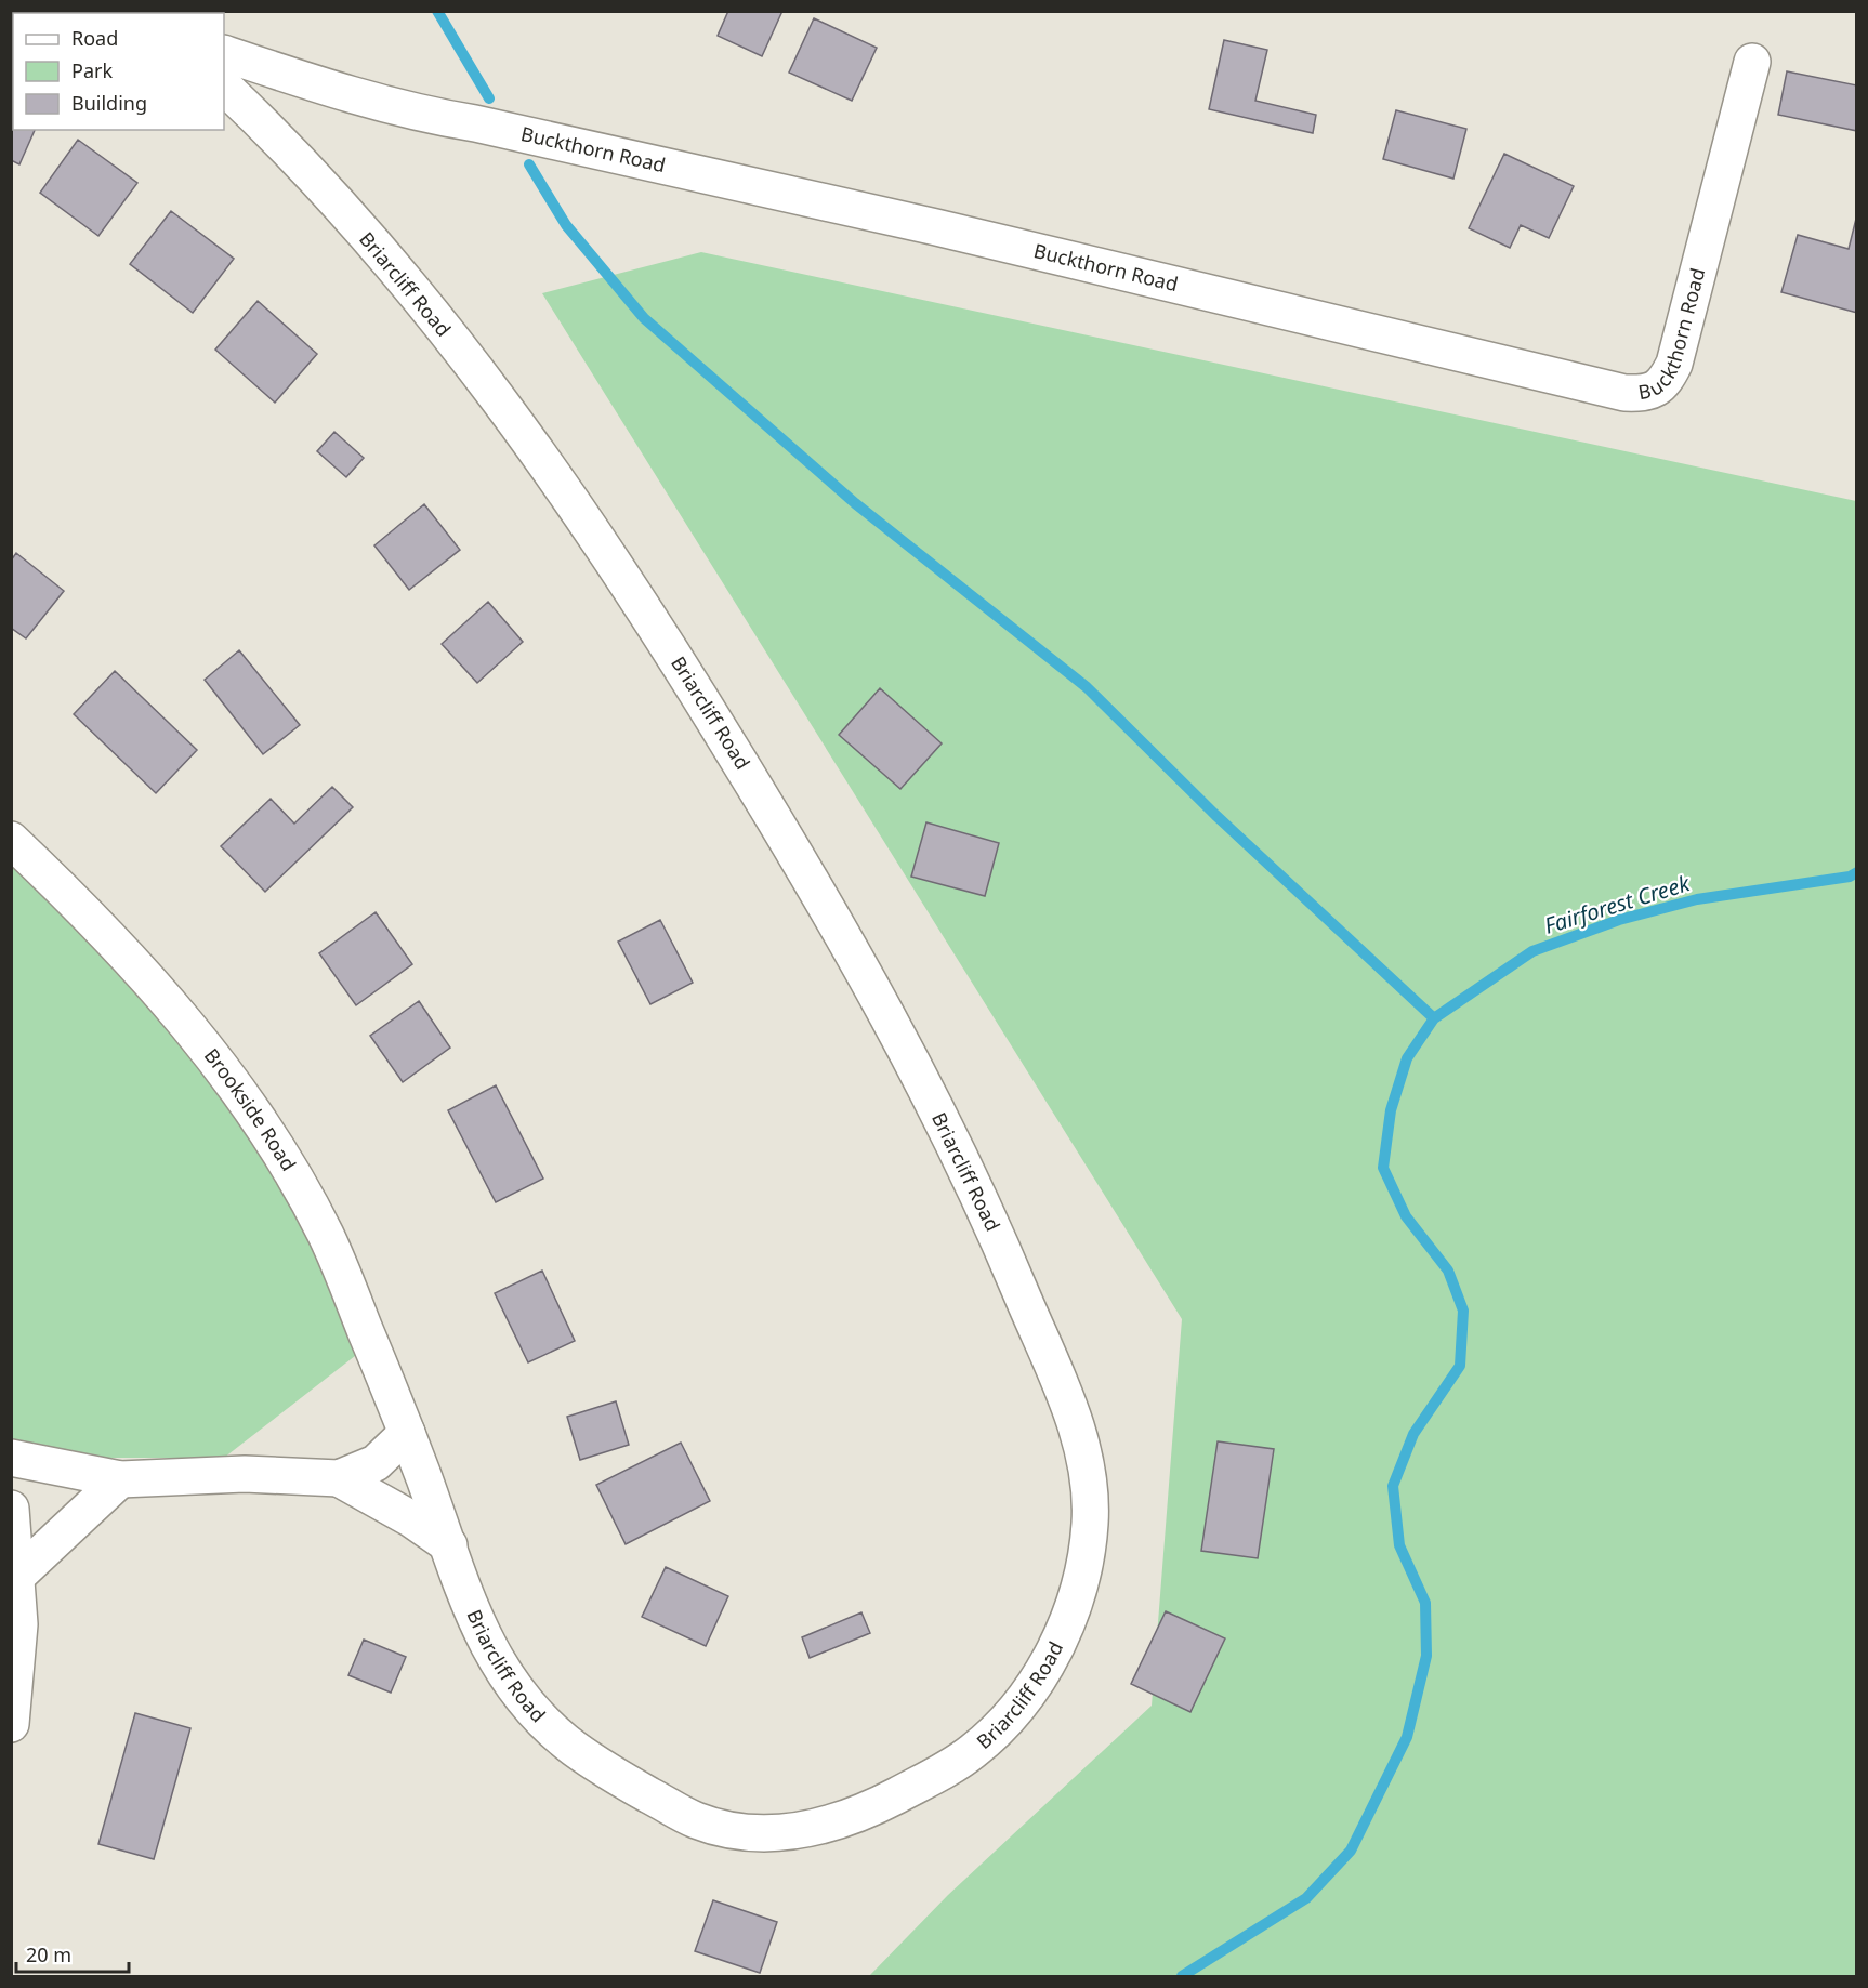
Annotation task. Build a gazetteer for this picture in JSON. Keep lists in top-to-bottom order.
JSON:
{
  "streets": {
    "street": ["Buckthorn Road", "Briarcliff Road", "Brookside Road"]
  },
  "crossings": [
    ["Briarcliff Road", "Brookside Road"]
  ],
  "water": ["Fairforest Creek"],
  "legend": ["Road", "Park", "Building"],
  "scale_bar": "20 m"
}
